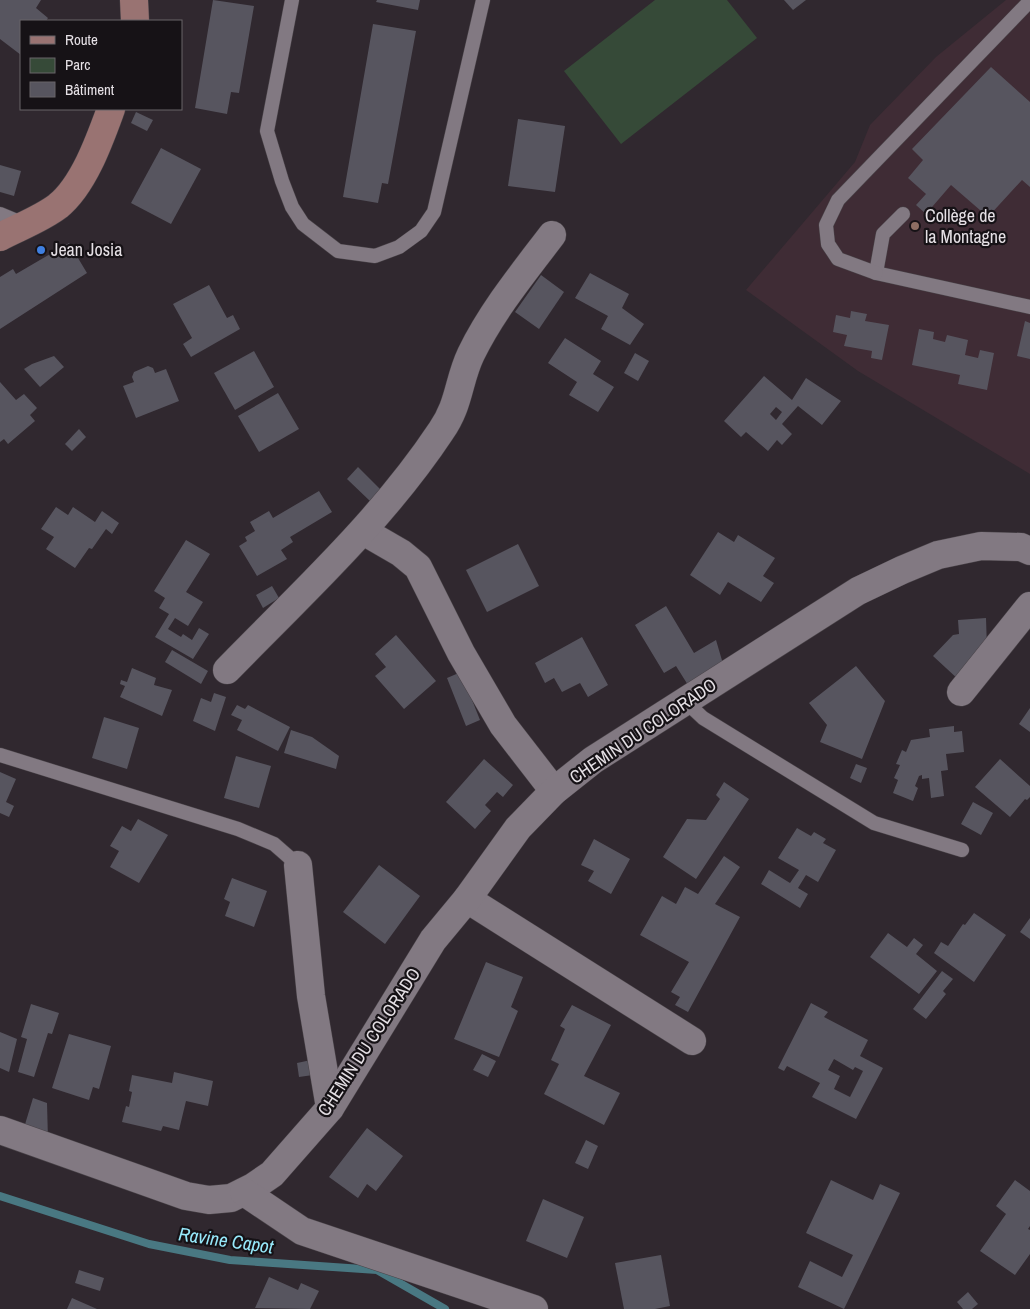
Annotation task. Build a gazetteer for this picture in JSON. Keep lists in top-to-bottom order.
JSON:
{
  "streets": {
    "street": ["CHEMIN DU COLORADO"]
  },
  "water": ["Ravine Capot"],
  "places": ["Collège de la Montagne", "Jean Josia"],
  "legend": ["Route", "Parc", "Bâtiment"]
}
